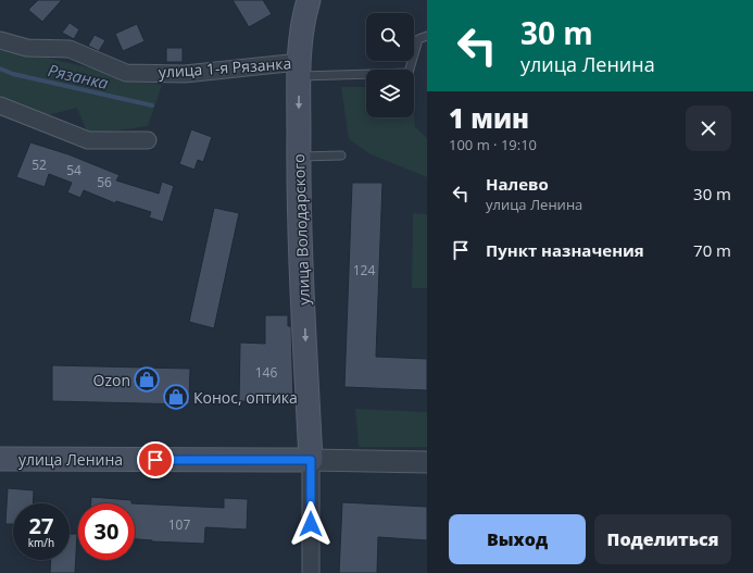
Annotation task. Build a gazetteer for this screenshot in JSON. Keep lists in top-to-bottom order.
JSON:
{
  "streets": {
    "main road": ["улица Володарского", "улица Ленина"],
    "street": ["улица 1-я Рязанка"]
  },
  "crossings": [
    ["улица 1-я Рязанка", "улица Володарского"],
    ["улица Володарского", "улица Ленина"]
  ],
  "one_way": ["улица Володарского"],
  "water": ["Рязанка"],
  "places": {
    "shop": ["Ozon", "Конос, оптика"]
  },
  "house_numbers": [
    "52",
    "54",
    "56",
    "124",
    "146",
    "107"
  ],
  "page": {
    "turn": ["30 m", "улица Ленина"],
    "heading": ["1 мин", "100 m · 19:10"],
    "list": [
      {
        "name": "Налево",
        "note": "улица Ленина",
        "value": "30 m"
      },
      {
        "name": "Пункт назначения",
        "value": "70 m"
      }
    ],
    "speed": "27 km/h",
    "limit": "30",
    "buttons": ["Выход", "Поделиться"]
  }
}
